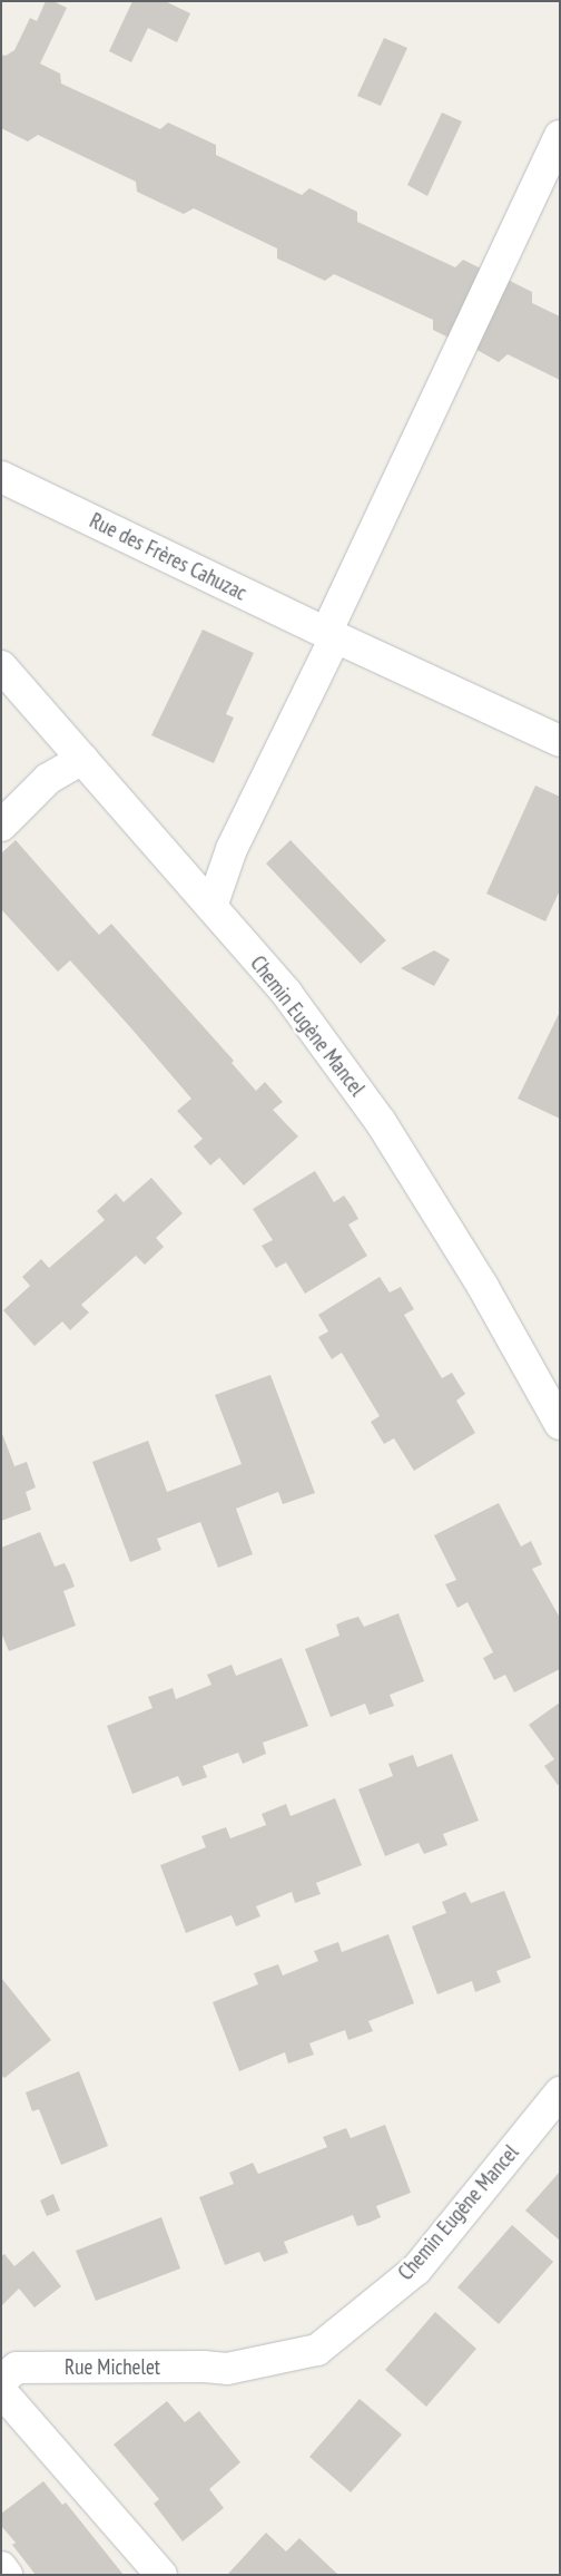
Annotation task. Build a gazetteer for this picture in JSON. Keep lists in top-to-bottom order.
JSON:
{
  "streets": {
    "street": ["Rue des Frères Cahuzac", "Chemin Eugène Mancel", "Rue Michelet"]
  },
  "crossings": [
    ["Chemin Eugène Mancel", "Rue Michelet"]
  ]
}
